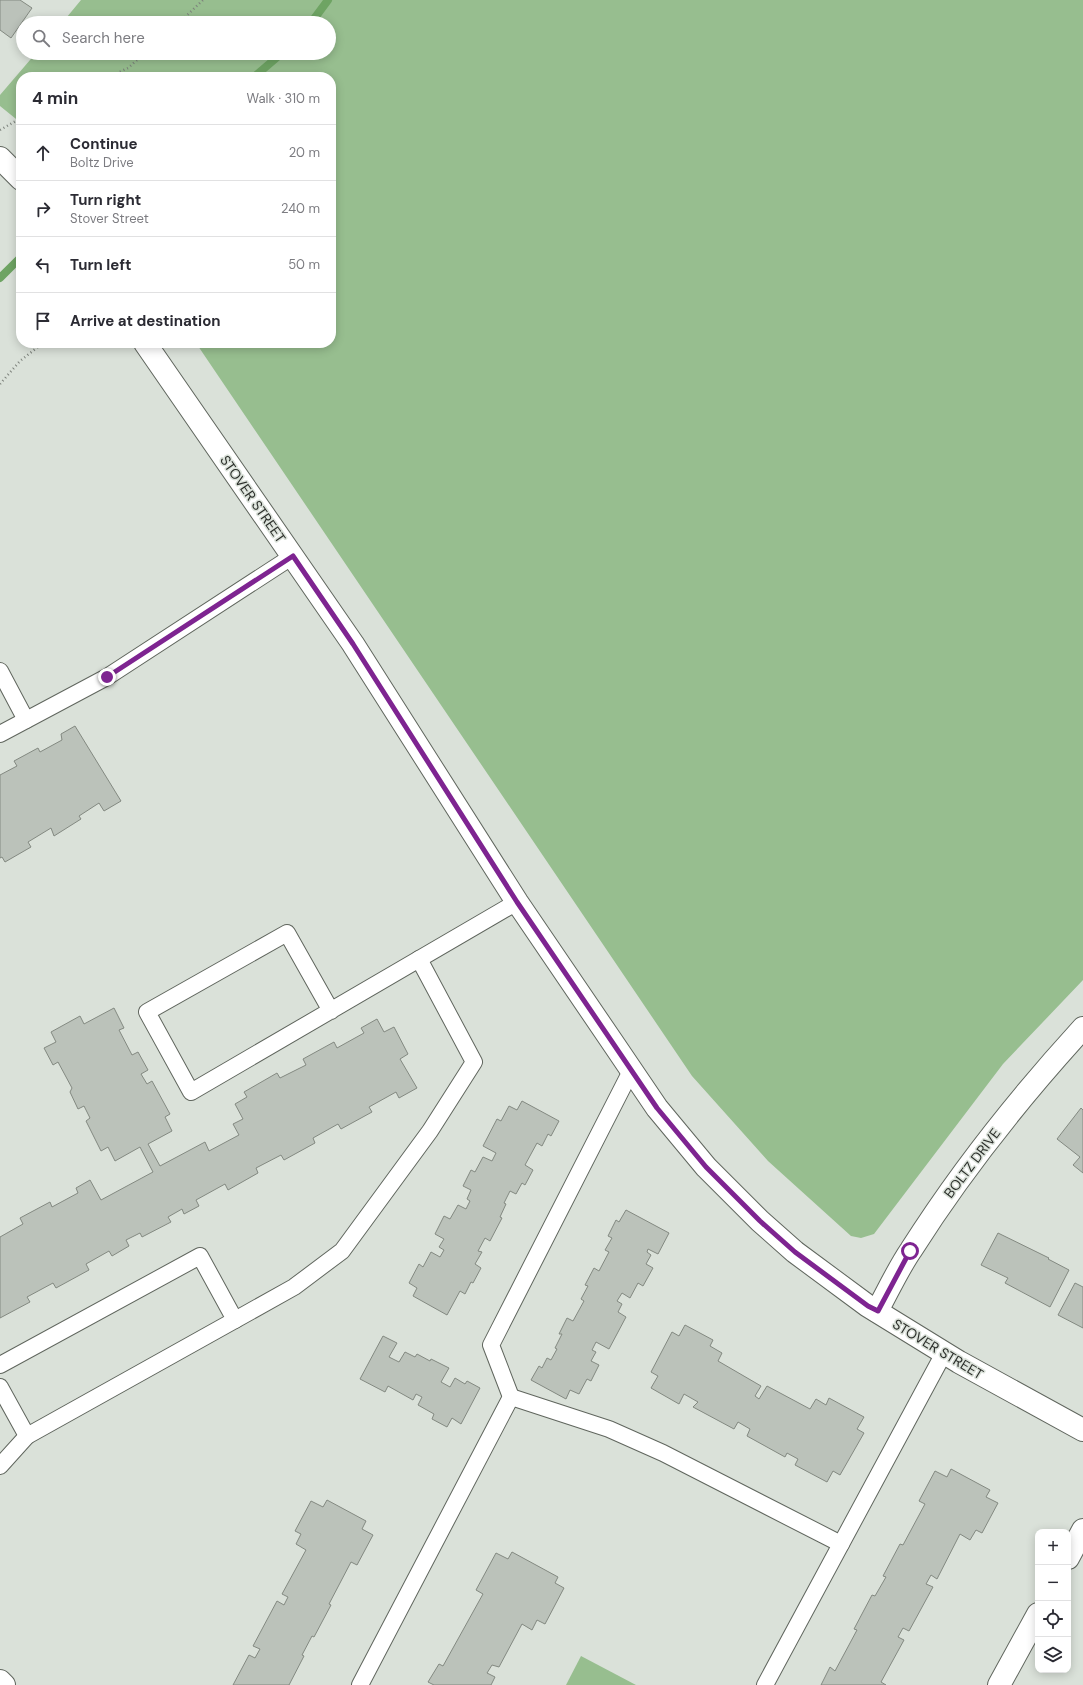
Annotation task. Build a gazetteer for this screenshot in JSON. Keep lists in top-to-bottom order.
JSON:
{
  "streets": {
    "street": ["STOVER STREET", "BOLTZ DRIVE"]
  },
  "crossings": [
    ["STOVER STREET", "BOLTZ DRIVE"]
  ],
  "page": {
    "search": "Search here",
    "heading": ["4 min", "Walk · 310 m"],
    "list": [
      ["Continue", "Boltz Drive", "20 m"],
      ["Turn right", "Stover Street", "240 m"],
      ["Turn left", "50 m"],
      "Arrive at destination"
    ],
    "map_buttons": ["+", "−"]
  }
}
